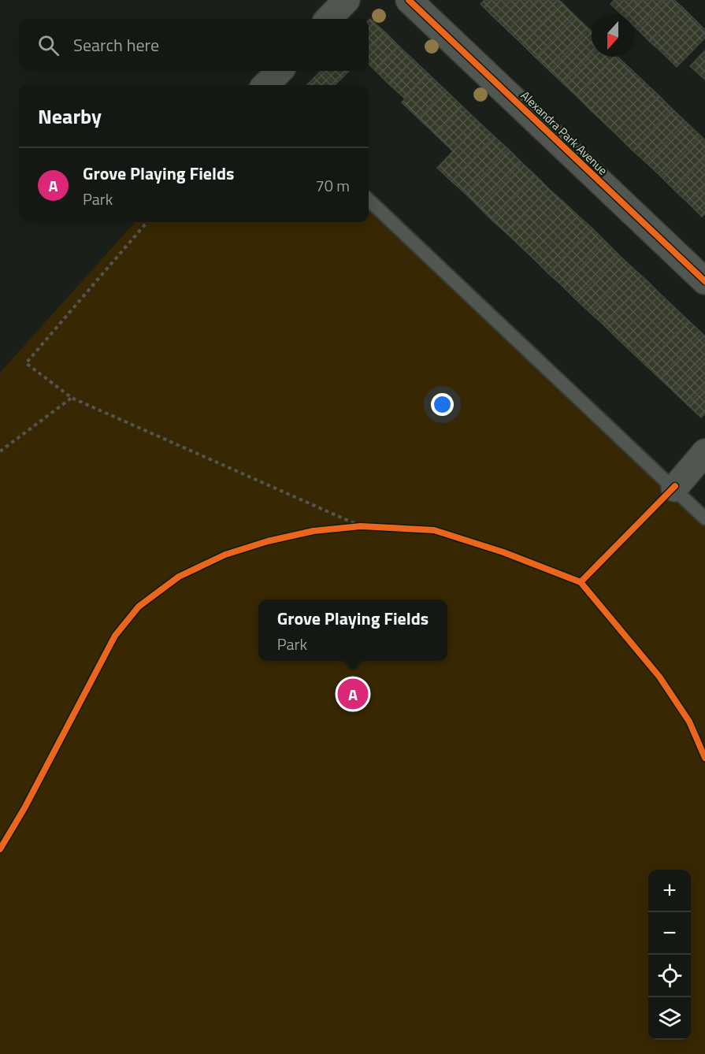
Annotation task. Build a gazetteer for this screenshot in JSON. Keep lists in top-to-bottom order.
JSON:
{
  "streets": {
    "street": ["Alexandra Park Avenue"]
  },
  "north": "bottom",
  "page": {
    "search": "Search here",
    "heading": "Nearby",
    "list": [
      {
        "mark": "A",
        "name": "Grove Playing Fields",
        "note": "Park",
        "value": "70 m"
      }
    ],
    "popup": ["Grove Playing Fields", "Park"],
    "pins": "A",
    "map_buttons": ["+", "−"]
  }
}
